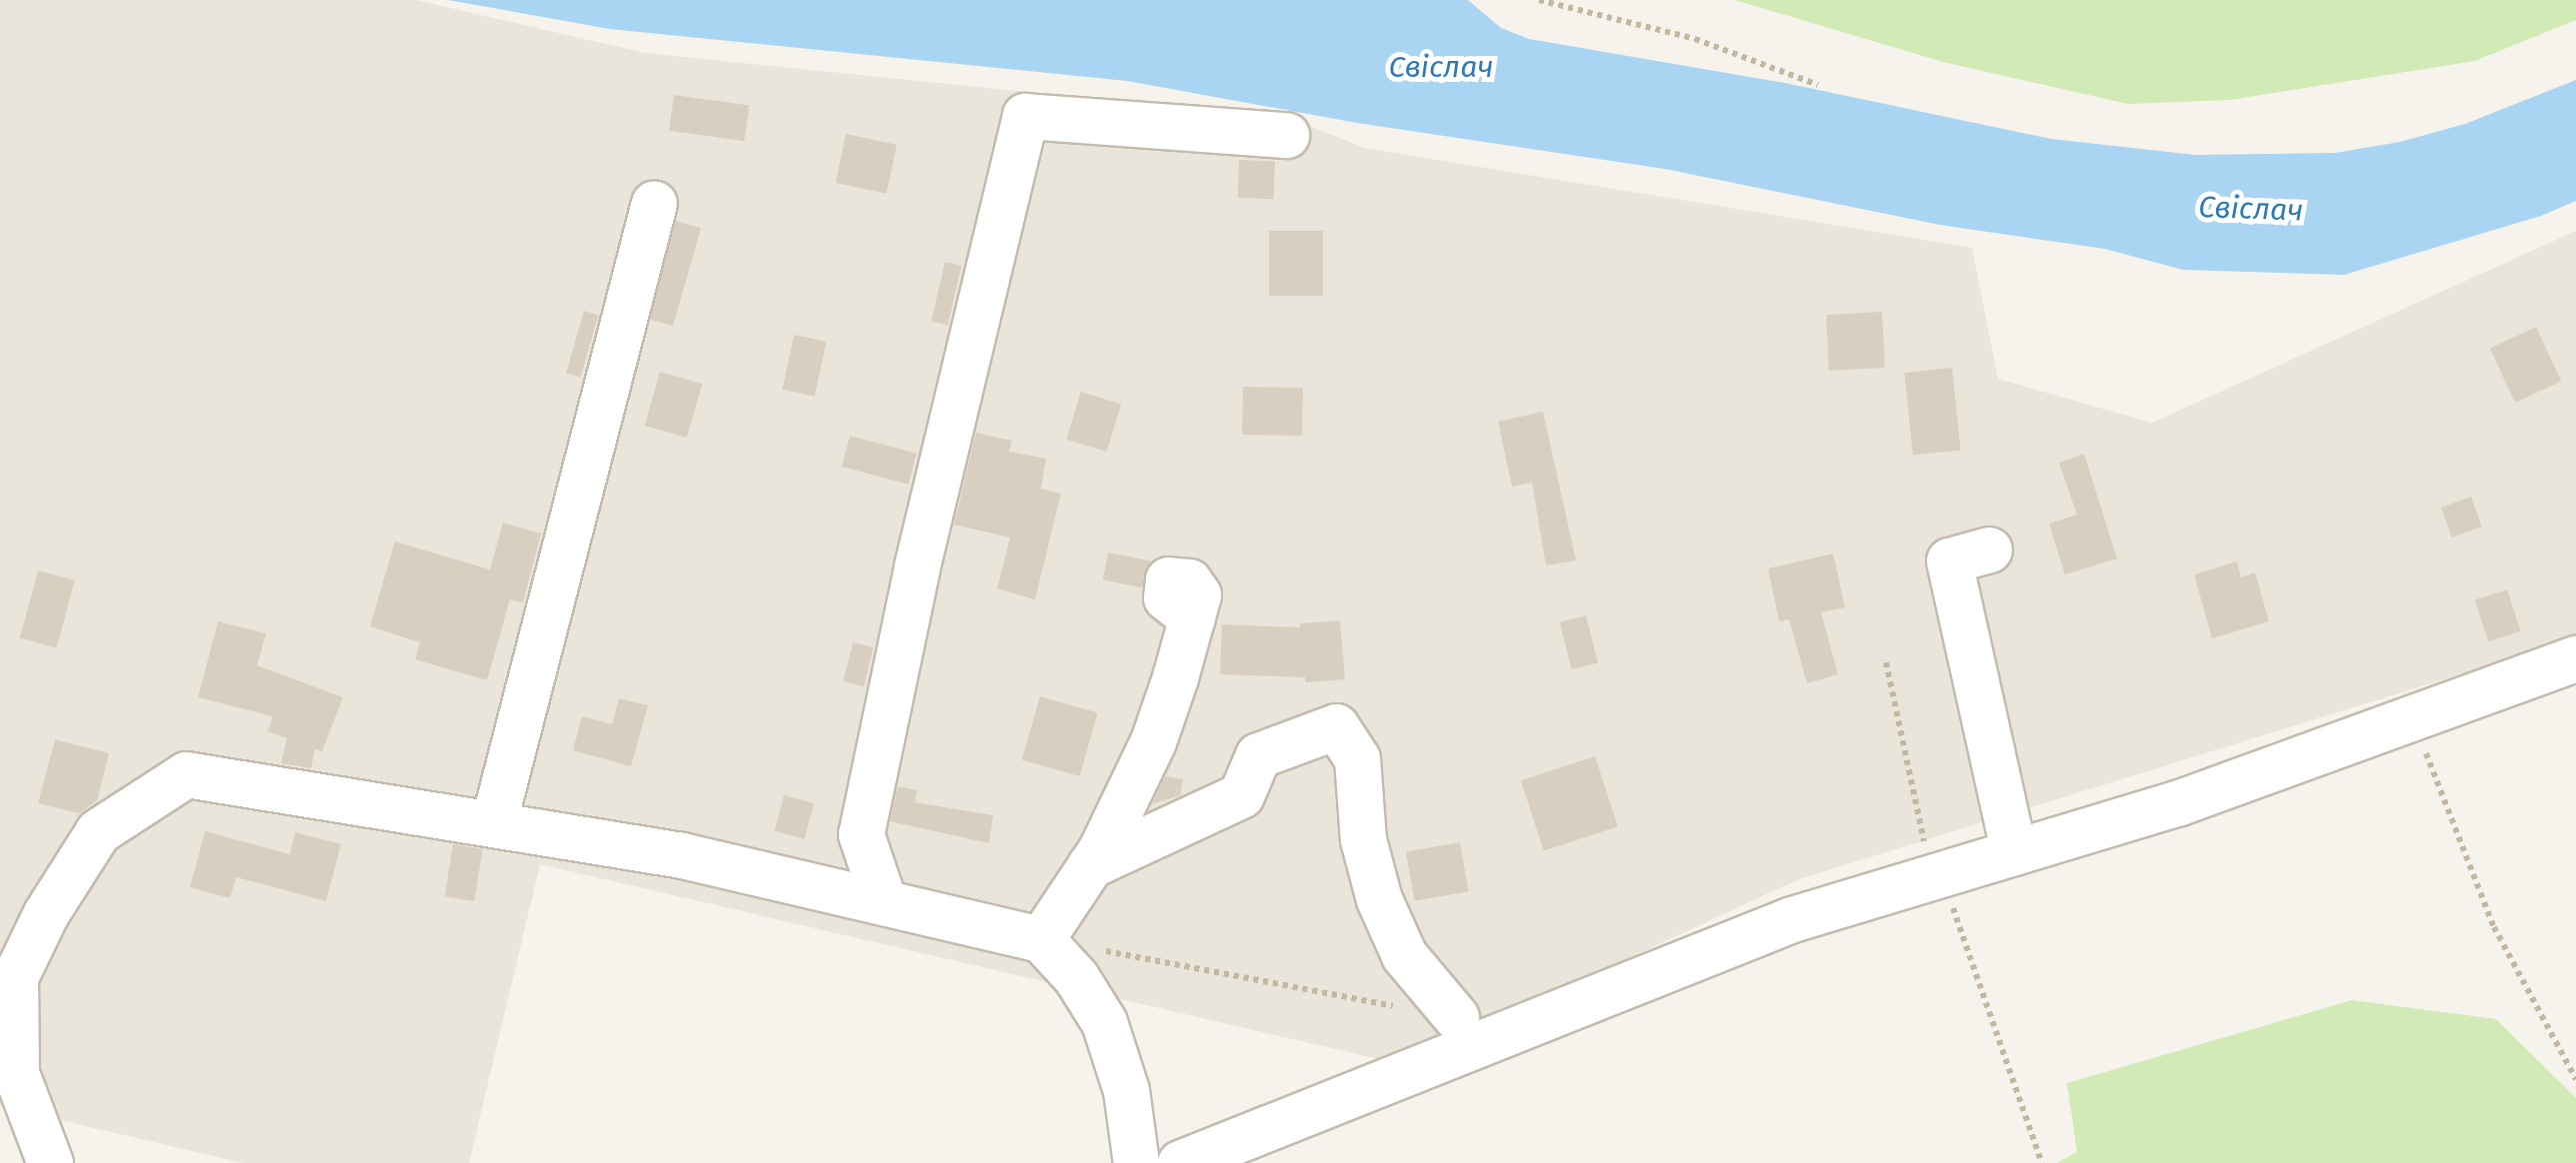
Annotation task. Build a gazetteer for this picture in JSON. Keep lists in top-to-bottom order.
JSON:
{
  "water": ["Свіслач"]
}
